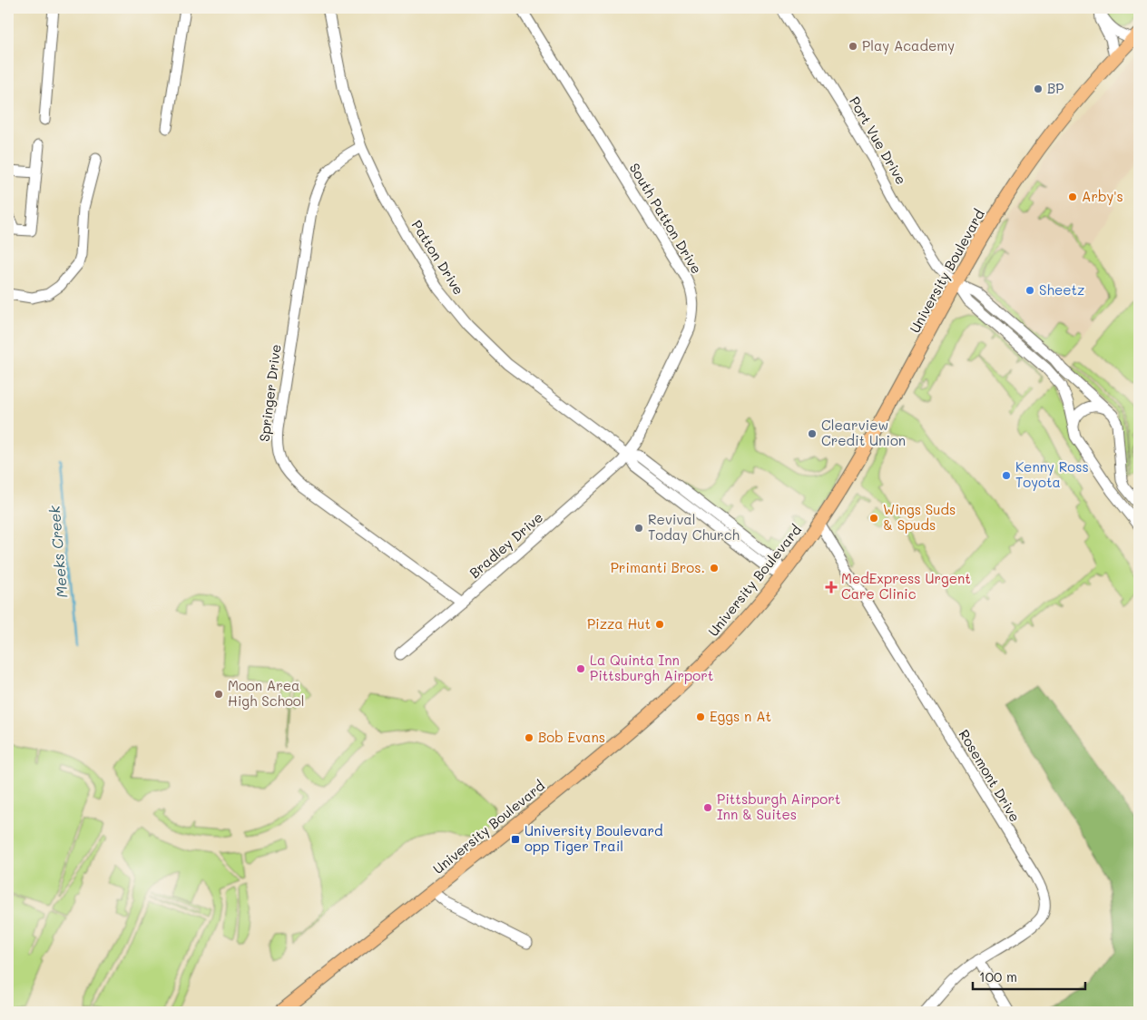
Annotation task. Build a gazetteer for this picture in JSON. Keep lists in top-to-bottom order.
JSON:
{
  "streets": {
    "main road": ["University Boulevard"],
    "street": [
      "Port Vue Drive",
      "South Patton Drive",
      "Patton Drive",
      "Springer Drive",
      "Bradley Drive",
      "Rosemont Drive"
    ]
  },
  "crossings": [
    ["Port Vue Drive", "University Boulevard"],
    ["South Patton Drive", "Patton Drive"],
    ["South Patton Drive", "Bradley Drive"],
    ["Patton Drive", "University Boulevard"],
    ["Patton Drive", "Springer Drive"],
    ["Patton Drive", "Bradley Drive"],
    ["University Boulevard", "Rosemont Drive"],
    ["Springer Drive", "Bradley Drive"]
  ],
  "water": ["Meeks Creek"],
  "places": {
    "other": [
      "Play Academy",
      "BP",
      "Arby's",
      "Sheetz",
      "Clearview Credit Union",
      "Kenny Ross Toyota",
      "Wings Suds & Spuds",
      "Revival Today Church",
      "Primanti Bros.",
      "Pizza Hut",
      "La Quinta Inn Pittsburgh Airport",
      "Moon Area High School",
      "Eggs n At",
      "Bob Evans",
      "Pittsburgh Airport Inn & Suites"
    ],
    "health": ["MedExpress Urgent Care Clinic"],
    "transit": ["University Boulevard opp Tiger Trail"]
  },
  "scale_bar": "100 m"
}
